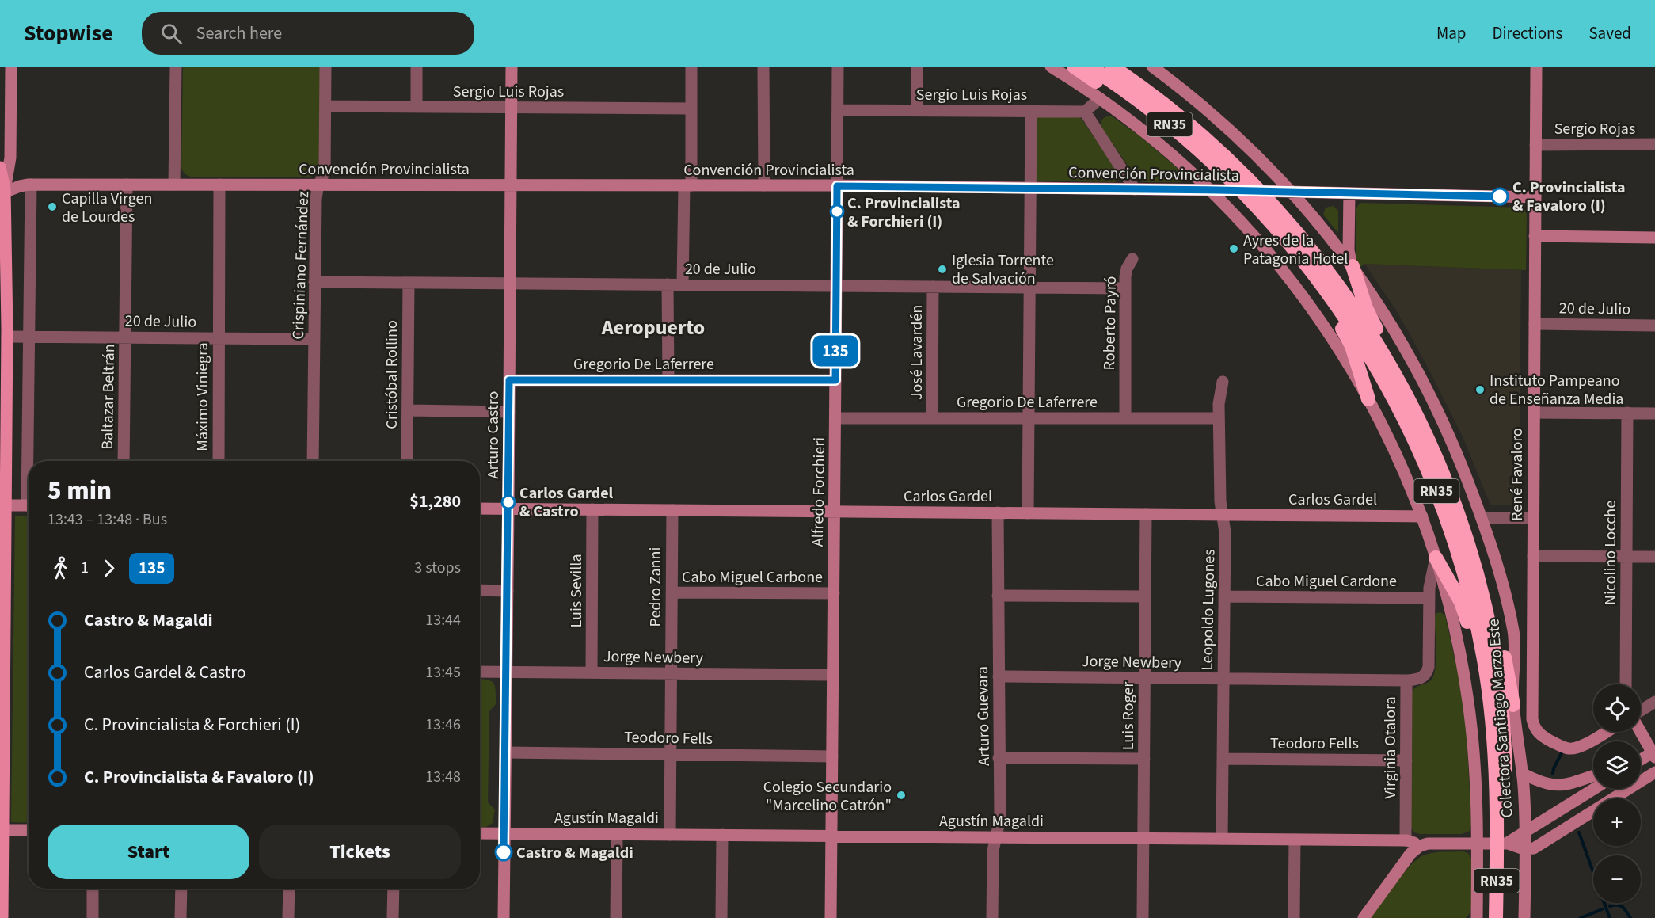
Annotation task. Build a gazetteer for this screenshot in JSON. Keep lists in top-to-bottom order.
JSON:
{
  "streets": {
    "highway": ["RN35"],
    "street": [
      "Sergio Luis Rojas",
      "Sergio Rojas",
      "Convención Provincialista",
      "Crispiniano Fernández",
      "20 de Julio",
      "Roberto Payró",
      "José Lavardén",
      "Gregorio De Laferrere",
      "Cristóbal Rollino",
      "Baltazar Beltrán",
      "Máximo Viniegra",
      "Arturo Castro",
      "René Favaloro",
      "Alfredo Forchieri",
      "Carlos Gardel",
      "Nicolino Locche",
      "Cabo Miguel Carbone",
      "Cabo Miguel Cardone",
      "Pedro Zanni",
      "Luis Sevilla",
      "Leopoldo Lugones",
      "Jorge Newbery",
      "Arturo Guevara",
      "Luis Roger",
      "Colectora Santiago Marzo Este",
      "Teodoro Fells",
      "Virginia Otalora",
      "Agustín Magaldi"
    ]
  },
  "crossings": [
    ["Sergio Luis Rojas", "Crispiniano Fernández"],
    ["Sergio Luis Rojas", "Arturo Castro"],
    ["Sergio Luis Rojas", "Alfredo Forchieri"],
    ["RN35", "Convención Provincialista"],
    ["Sergio Rojas", "René Favaloro"],
    ["Convención Provincialista", "Crispiniano Fernández"],
    ["Convención Provincialista", "Baltazar Beltrán"],
    ["Convención Provincialista", "Máximo Viniegra"],
    ["Convención Provincialista", "Arturo Castro"],
    ["Convención Provincialista", "René Favaloro"],
    ["Convención Provincialista", "Alfredo Forchieri"],
    ["Convención Provincialista", "Colectora Santiago Marzo Este"],
    ["Crispiniano Fernández", "20 de Julio"],
    ["20 de Julio", "Roberto Payró"],
    ["20 de Julio", "José Lavardén"],
    ["20 de Julio", "Cristóbal Rollino"],
    ["20 de Julio", "Baltazar Beltrán"],
    ["20 de Julio", "Máximo Viniegra"],
    ["20 de Julio", "Arturo Castro"],
    ["20 de Julio", "René Favaloro"],
    ["20 de Julio", "Alfredo Forchieri"],
    ["Roberto Payró", "Gregorio De Laferrere"],
    ["José Lavardén", "Gregorio De Laferrere"],
    ["Gregorio De Laferrere", "Arturo Castro"],
    ["Gregorio De Laferrere", "Alfredo Forchieri"],
    ["Gregorio De Laferrere", "Leopoldo Lugones"],
    ["Arturo Castro", "Carlos Gardel"],
    ["Arturo Castro", "Jorge Newbery"],
    ["Arturo Castro", "Teodoro Fells"],
    ["Arturo Castro", "Agustín Magaldi"],
    ["Alfredo Forchieri", "Carlos Gardel"],
    ["Alfredo Forchieri", "Cabo Miguel Carbone"],
    ["Alfredo Forchieri", "Jorge Newbery"],
    ["Alfredo Forchieri", "Teodoro Fells"],
    ["Alfredo Forchieri", "Agustín Magaldi"],
    ["Carlos Gardel", "Pedro Zanni"],
    ["Carlos Gardel", "Luis Sevilla"],
    ["Carlos Gardel", "Leopoldo Lugones"],
    ["Carlos Gardel", "Arturo Guevara"],
    ["Carlos Gardel", "Luis Roger"],
    ["Carlos Gardel", "Colectora Santiago Marzo Este"],
    ["Cabo Miguel Carbone", "Pedro Zanni"],
    ["Cabo Miguel Cardone", "Leopoldo Lugones"],
    ["Cabo Miguel Cardone", "Virginia Otalora"],
    ["Pedro Zanni", "Jorge Newbery"],
    ["Pedro Zanni", "Teodoro Fells"],
    ["Pedro Zanni", "Agustín Magaldi"],
    ["Luis Sevilla", "Jorge Newbery"],
    ["Leopoldo Lugones", "Jorge Newbery"],
    ["Leopoldo Lugones", "Teodoro Fells"],
    ["Leopoldo Lugones", "Agustín Magaldi"],
    ["Jorge Newbery", "Arturo Guevara"],
    ["Jorge Newbery", "Luis Roger"],
    ["Jorge Newbery", "Virginia Otalora"],
    ["Arturo Guevara", "Agustín Magaldi"],
    ["Luis Roger", "Agustín Magaldi"],
    ["Colectora Santiago Marzo Este", "Virginia Otalora"],
    ["Teodoro Fells", "Virginia Otalora"],
    ["Virginia Otalora", "Agustín Magaldi"]
  ],
  "districts": ["Aeropuerto"],
  "places": [
    "C. Provincialista & Favaloro (I)",
    "Capilla Virgen de Lourdes",
    "C. Provincialista & Forchieri (I)",
    "Ayres de la Patagonia Hotel",
    "Iglesia Torrente de Salvación",
    "Instituto Pampeano de Enseñanza Media",
    "Carlos Gardel & Castro",
    "Colegio Secundario \"Marcelino Catrón\"",
    "Castro & Magaldi"
  ],
  "lines": ["bus line 135"],
  "page": {
    "header": "Stopwise",
    "search": "Search here",
    "nav": ["Map", "Directions", "Saved"],
    "on_map": "135",
    "heading": ["5 min", "13:43 – 13:48 · Bus", "$1,280"],
    "legs": ["1", "135", "3 stops"],
    "list": [
      {
        "name": "Castro & Magaldi",
        "value": "13:44"
      },
      {
        "name": "Carlos Gardel & Castro",
        "value": "13:45"
      },
      {
        "name": "C. Provincialista & Forchieri (I)",
        "value": "13:46"
      },
      {
        "name": "C. Provincialista & Favaloro (I)",
        "value": "13:48"
      }
    ],
    "map_buttons": ["+", "−"],
    "buttons": ["Start", "Tickets"]
  }
}
